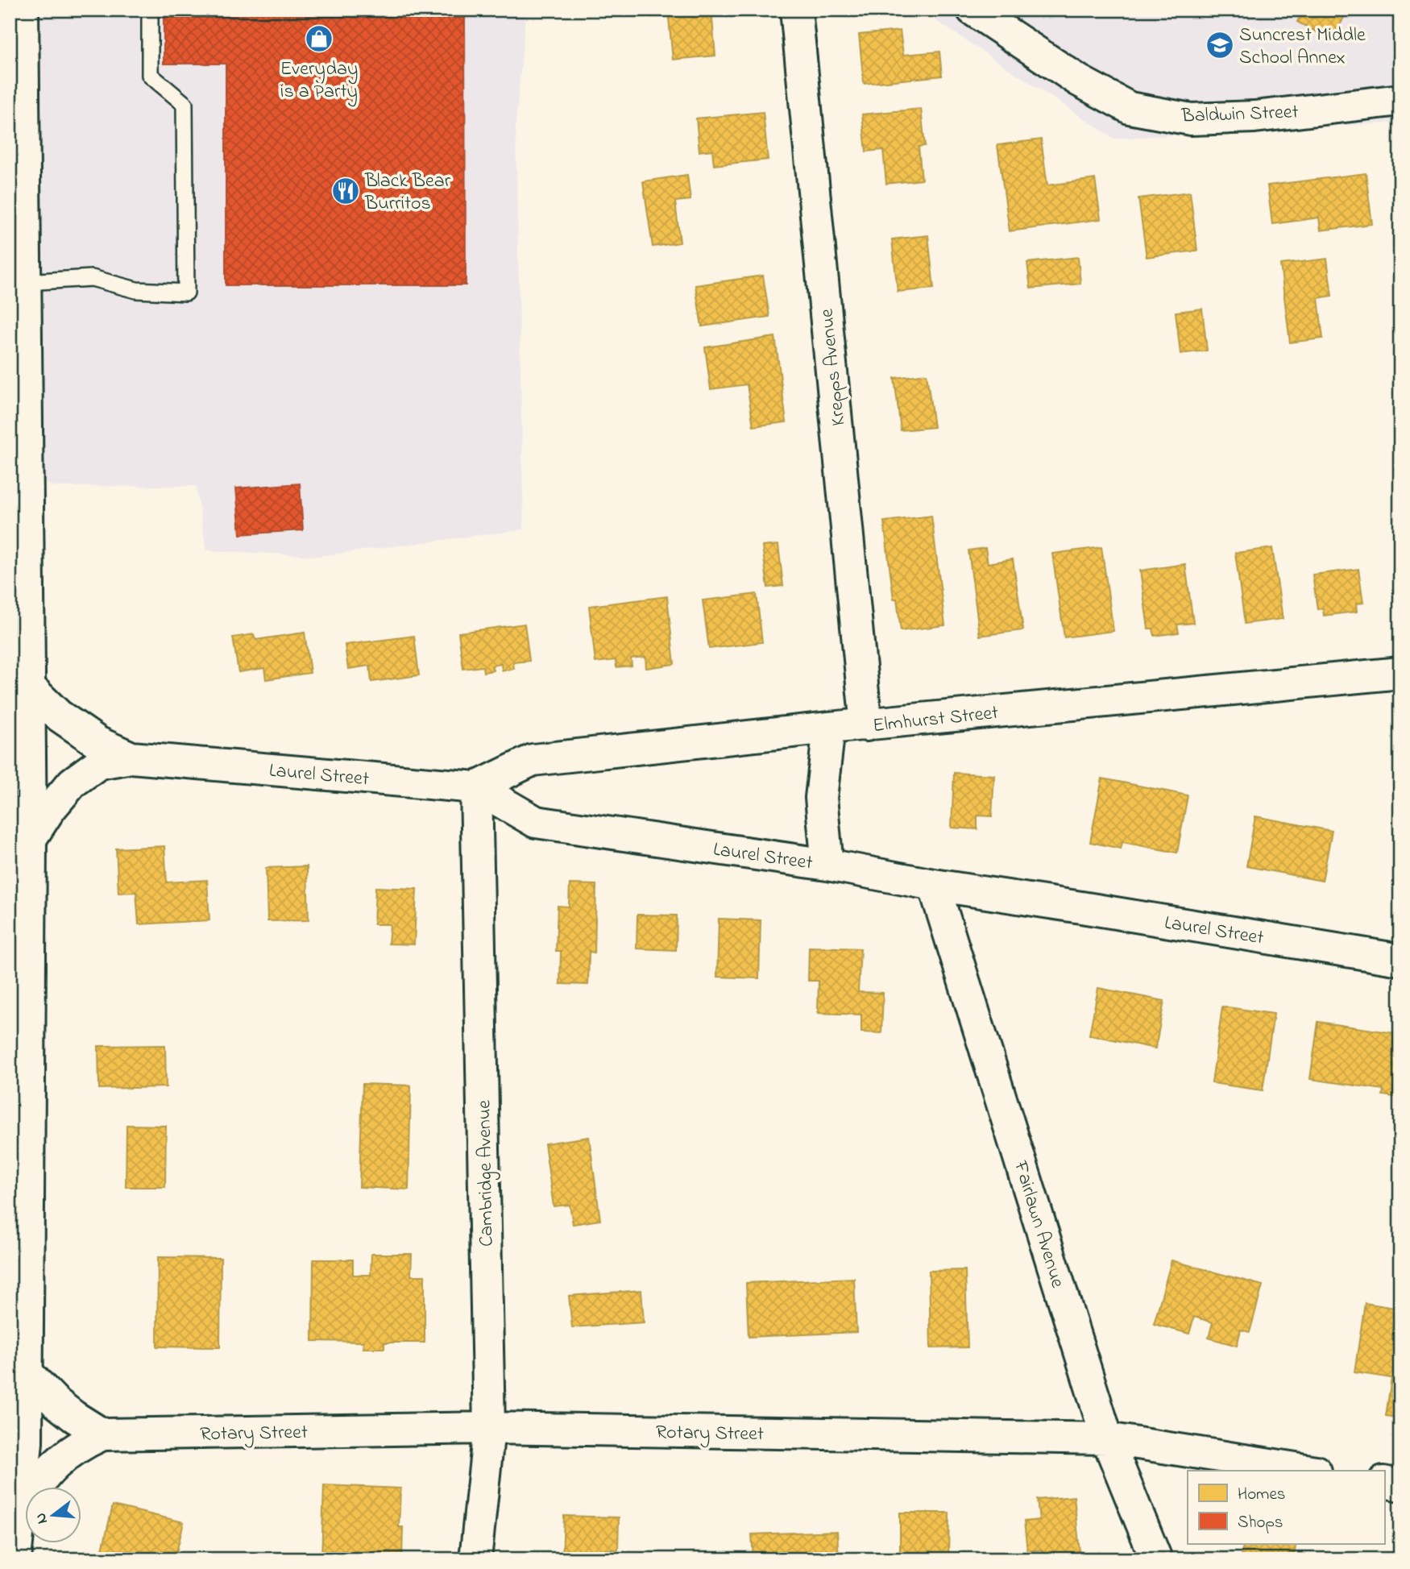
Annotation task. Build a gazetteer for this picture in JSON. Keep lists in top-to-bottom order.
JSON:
{
  "streets": {
    "street": [
      "Baldwin Street",
      "Krepps Avenue",
      "Elmhurst Street",
      "Laurel Street",
      "Cambridge Avenue",
      "Fairlawn Avenue",
      "Rotary Street"
    ]
  },
  "crossings": [
    ["Krepps Avenue", "Elmhurst Street"],
    ["Elmhurst Street", "Laurel Street"],
    ["Elmhurst Street", "Cambridge Avenue"],
    ["Laurel Street", "Cambridge Avenue"],
    ["Laurel Street", "Fairlawn Avenue"],
    ["Cambridge Avenue", "Rotary Street"],
    ["Fairlawn Avenue", "Rotary Street"]
  ],
  "places": {
    "shop": ["Everyday is a Party"],
    "school or university": ["Suncrest Middle School Annex"],
    "restaurant": ["Black Bear Burritos"]
  },
  "legend": ["Homes", "Shops"],
  "north": "left"
}
